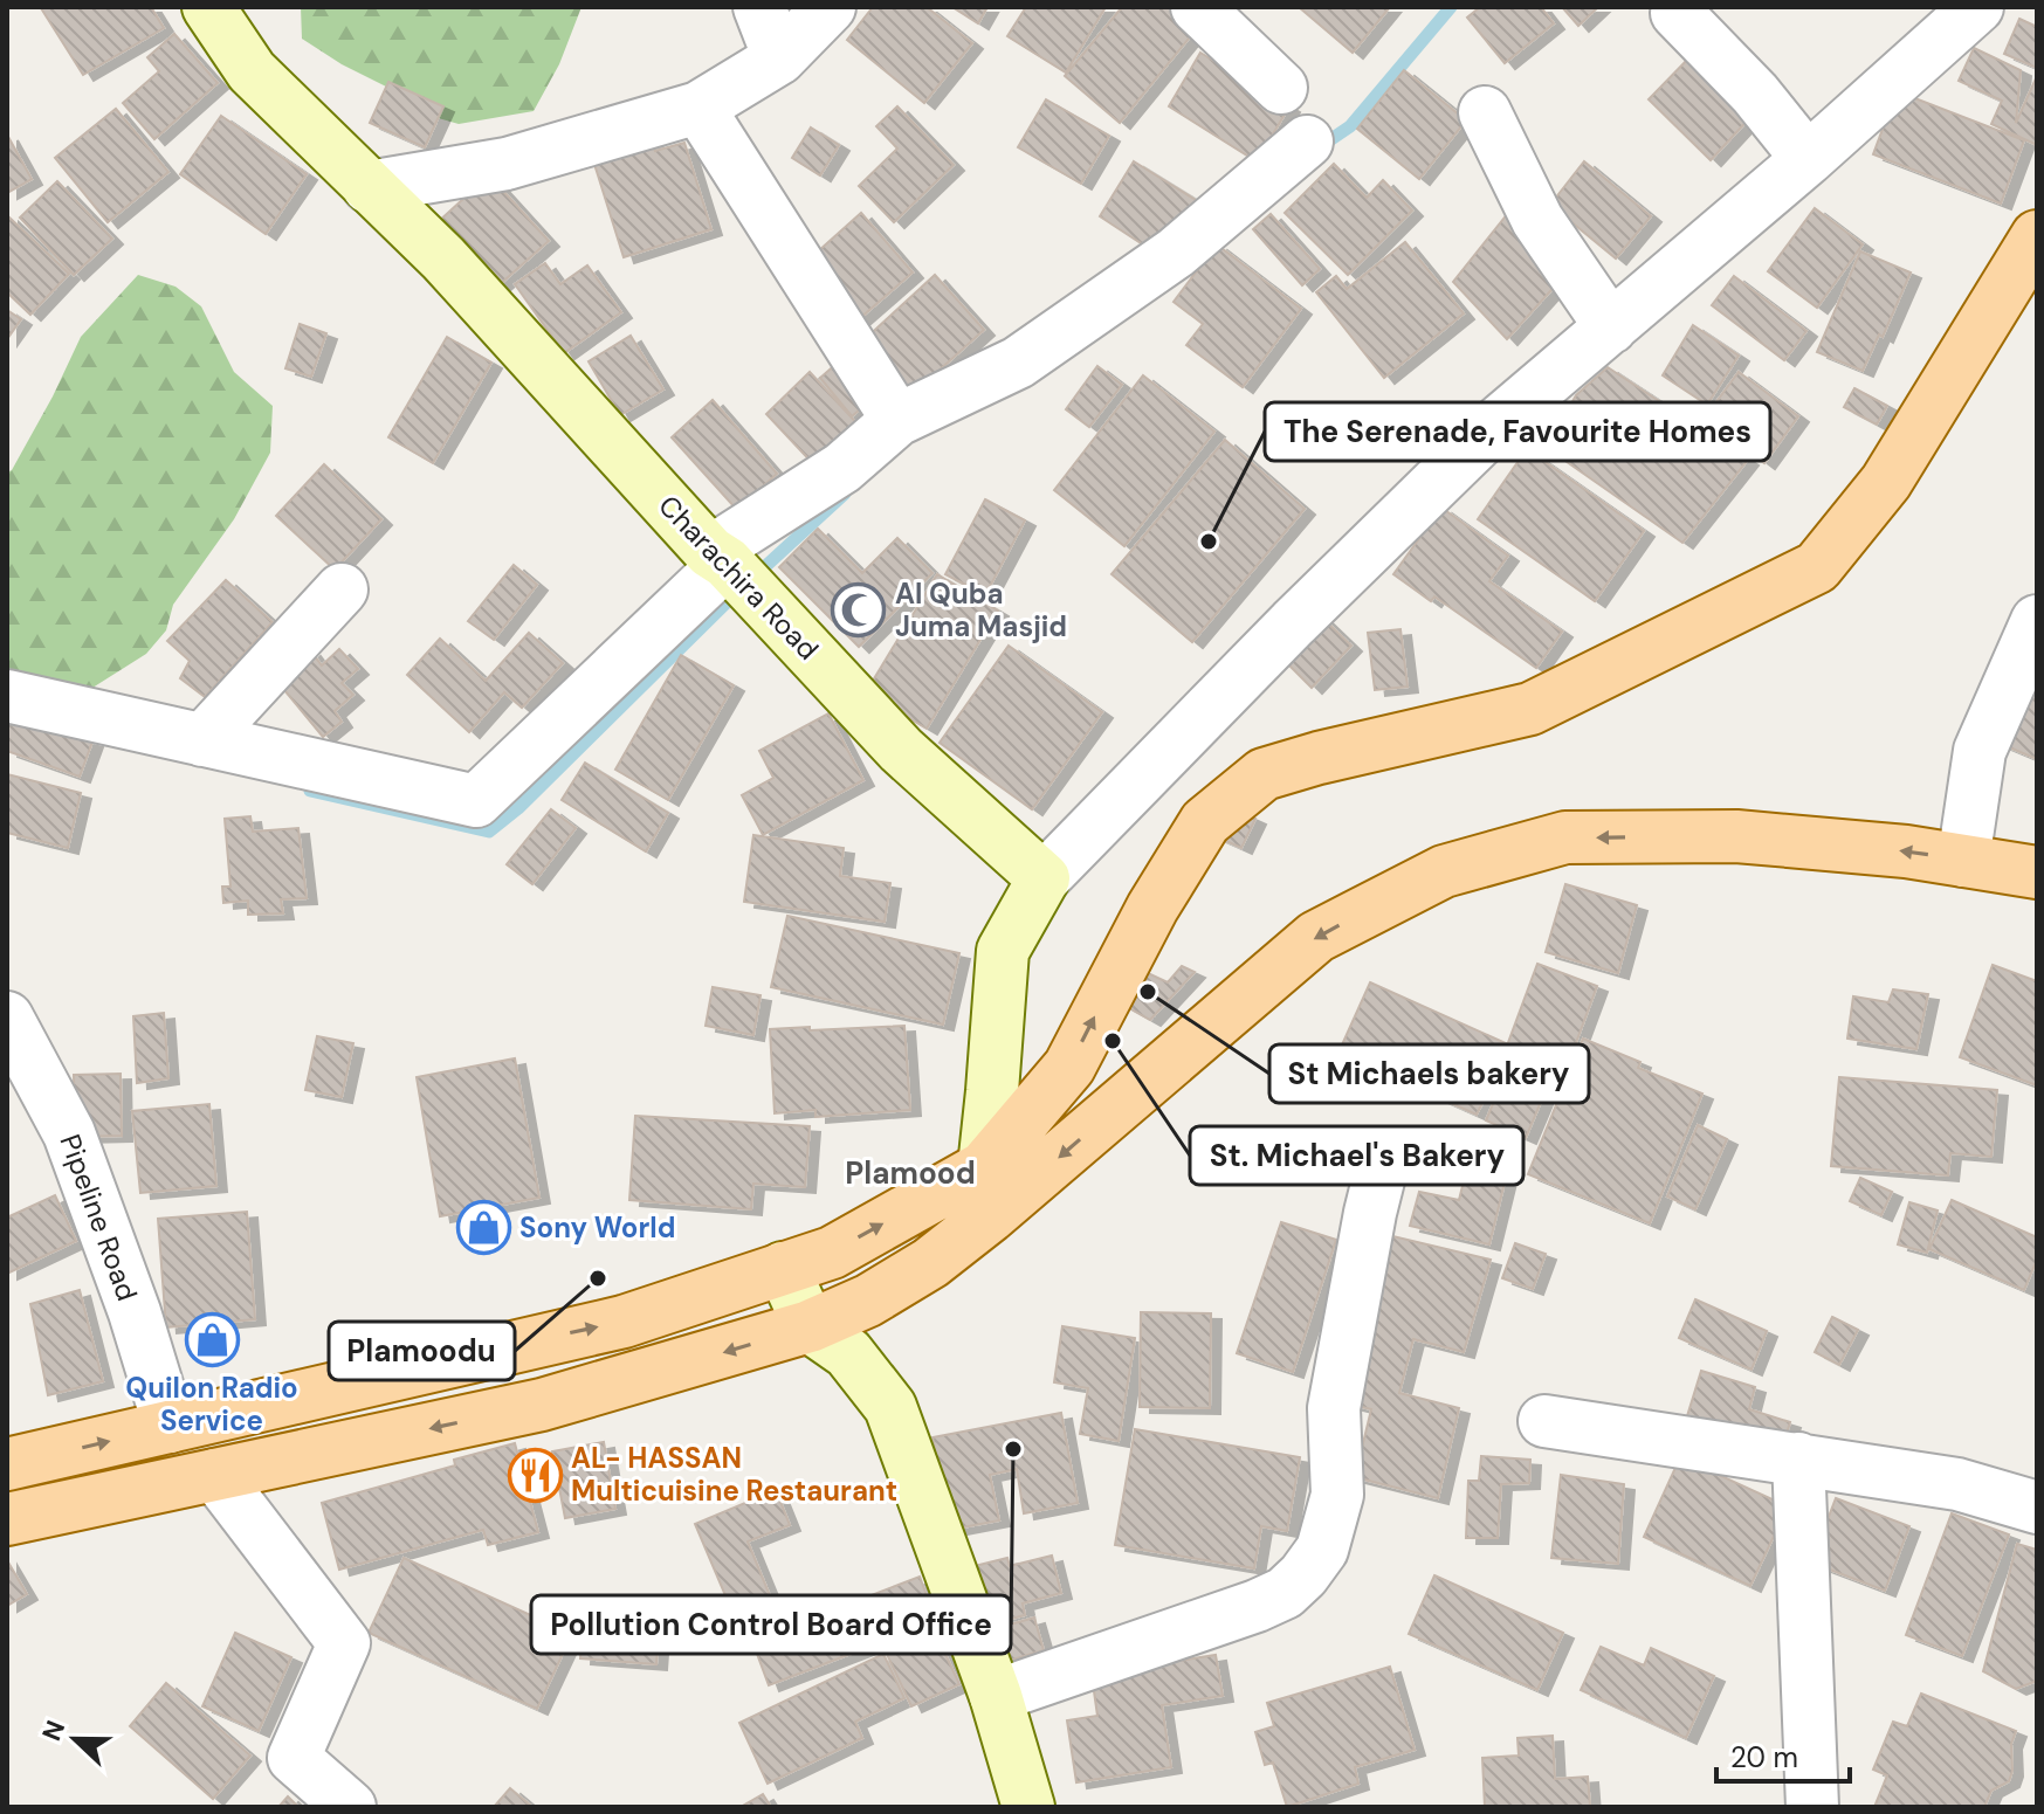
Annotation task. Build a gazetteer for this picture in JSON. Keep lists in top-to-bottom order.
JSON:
{
  "streets": {
    "street": ["Charachira Road", "Pipeline Road"]
  },
  "districts": ["Plamood"],
  "places": {
    "other": [
      "The Serenade, Favourite Homes",
      "St Michaels bakery",
      "St. Michael's Bakery",
      "Plamoodu",
      "Pollution Control Board Office"
    ],
    "mosque": ["Al Quba Juma Masjid"],
    "shop": ["Sony World", "Quilon Radio Service"],
    "restaurant": ["AL- HASSAN Multicuisine Restaurant"]
  },
  "scale_bar": "20 m",
  "north": "left"
}
